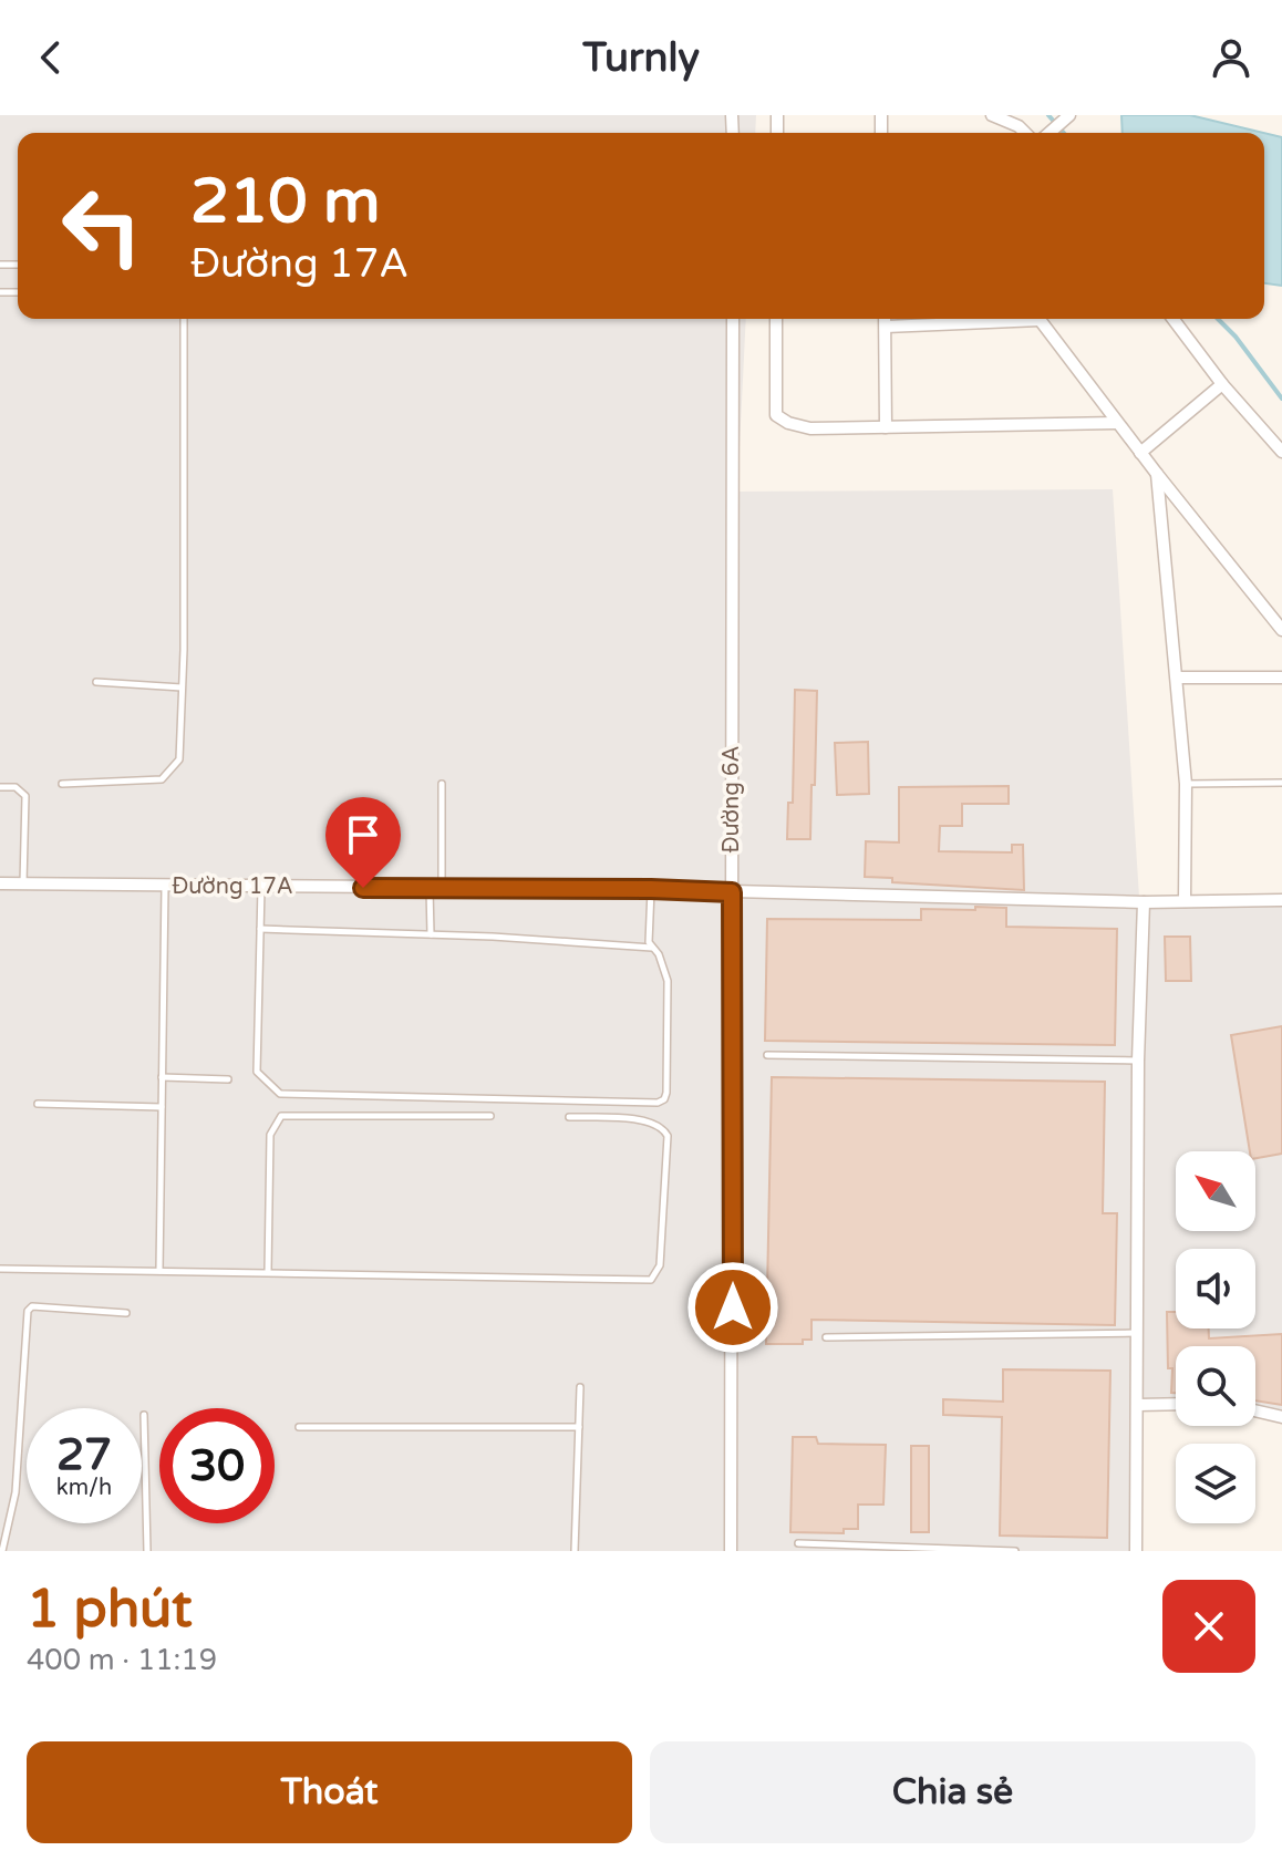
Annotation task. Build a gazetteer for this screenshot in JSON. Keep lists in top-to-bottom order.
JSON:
{
  "streets": {
    "street": ["Đường 6A", "Đường 17A"]
  },
  "crossings": [
    ["Đường 6A", "Đường 17A"]
  ],
  "north": "top left",
  "page": {
    "header": "Turnly",
    "turn": ["210 m", "Đường 17A"],
    "speed": "27 km/h",
    "limit": "30",
    "heading": ["1 phút", "400 m · 11:19"],
    "buttons": ["Thoát", "Chia sẻ"]
  }
}
